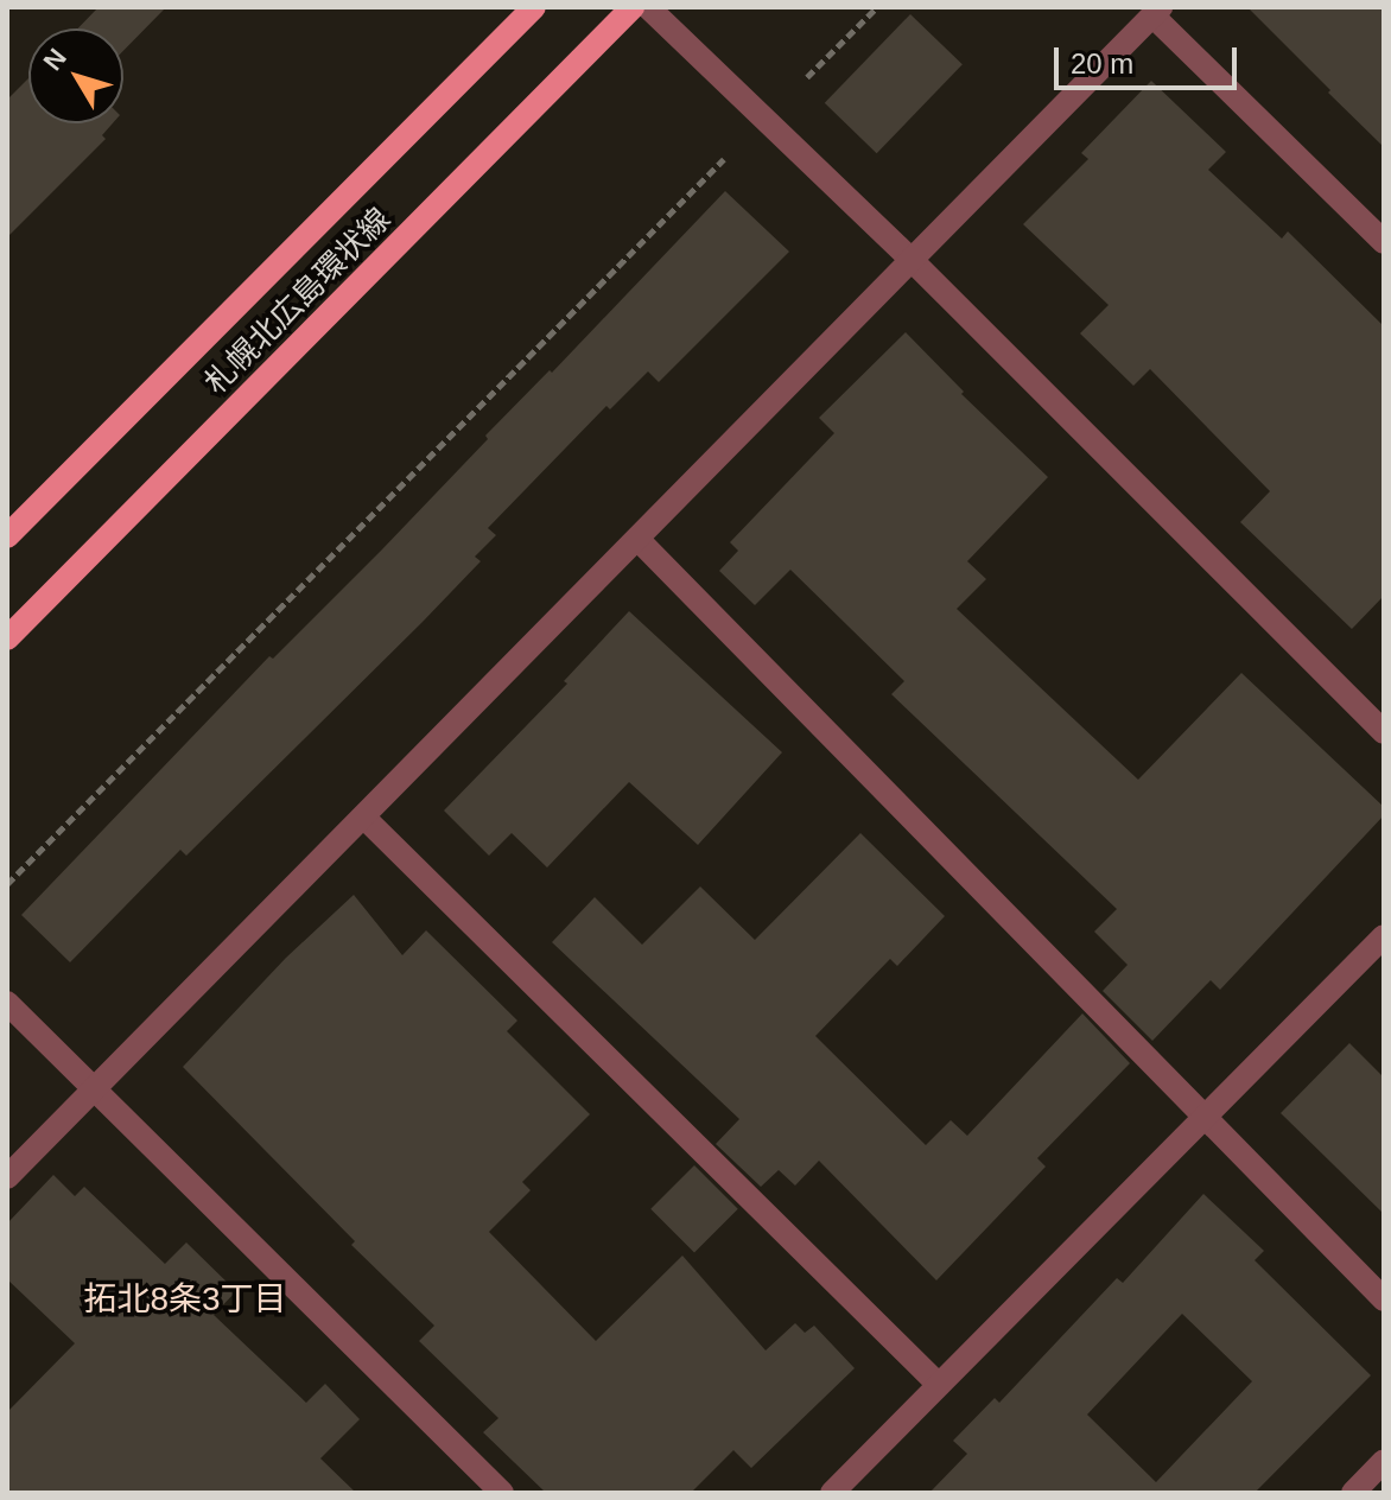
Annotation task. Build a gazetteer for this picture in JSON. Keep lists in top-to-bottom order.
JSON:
{
  "streets": {
    "main road": ["札幌北広島環状線"]
  },
  "districts": ["拓北8条3丁目"],
  "scale_bar": "20 m",
  "north": "top left"
}
